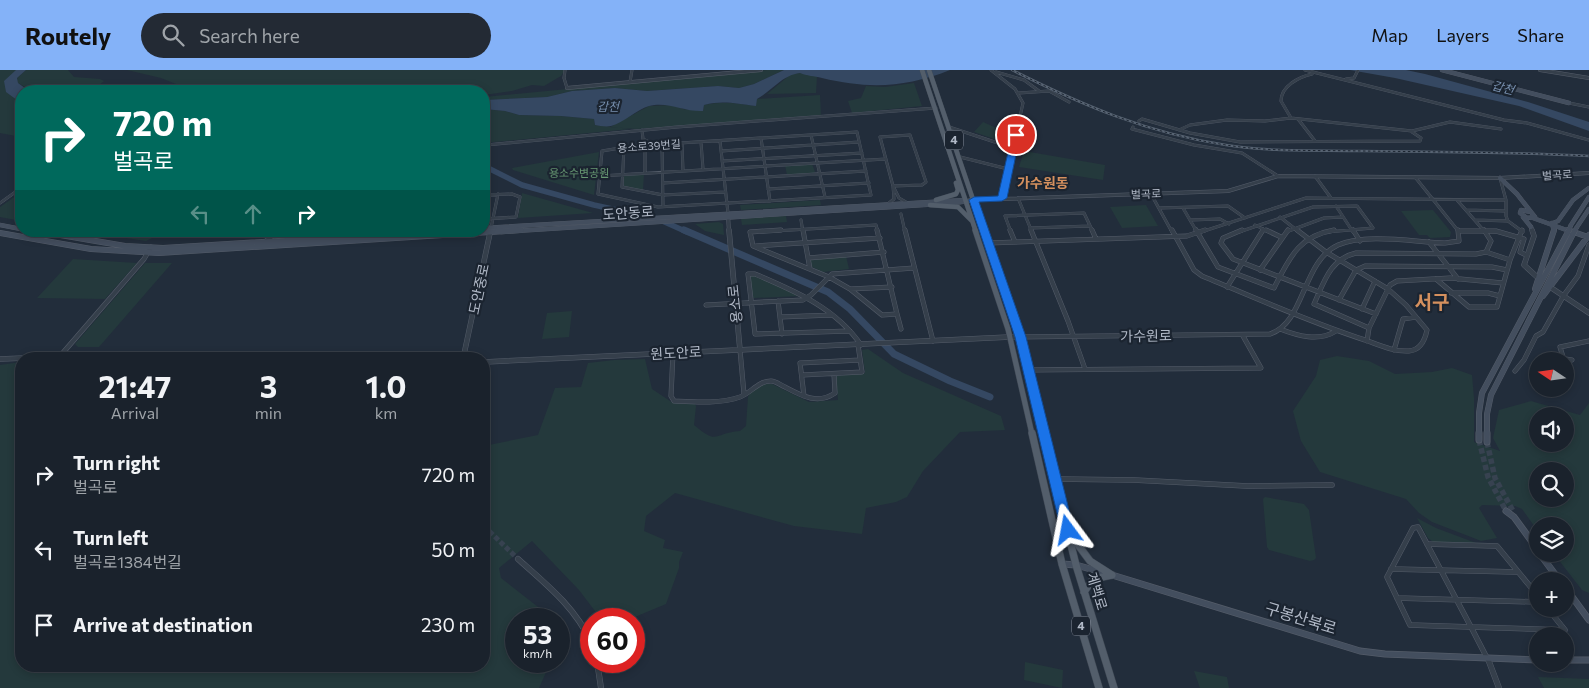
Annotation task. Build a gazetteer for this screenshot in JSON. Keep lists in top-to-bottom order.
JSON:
{
  "streets": {
    "main road": [
      "4",
      "도안동로",
      "계백로",
      "구봉산북로"
    ],
    "street": [
      "용소로39번길",
      "벌곡로",
      "도안중로",
      "용소로",
      "가수원로",
      "원도안로"
    ]
  },
  "crossings": [
    ["벌곡로", "계백로"],
    ["도안동로", "도안중로"],
    ["도안동로", "용소로"],
    ["도안동로", "계백로"],
    ["용소로", "원도안로"],
    ["가수원로", "계백로"],
    ["계백로", "구봉산북로"]
  ],
  "districts": ["가수원동", "서구"],
  "water": ["갑천"],
  "parks": ["용소수변공원"],
  "north": "left",
  "page": {
    "header": "Routely",
    "search": "Search here",
    "nav": ["Map", "Layers", "Share"],
    "turn": ["720 m", "벌곡로"],
    "map_buttons": ["+", "−"],
    "eta": [
      "21:47",
      "Arrival",
      "3",
      "min",
      "1.0",
      "km"
    ],
    "list": [
      {
        "name": "Turn right",
        "note": "벌곡로",
        "value": "720 m"
      },
      {
        "name": "Turn left",
        "note": "벌곡로1384번길",
        "value": "50 m"
      },
      {
        "name": "Arrive at destination",
        "value": "230 m"
      }
    ],
    "speed": "53 km/h",
    "limit": "60"
  }
}
